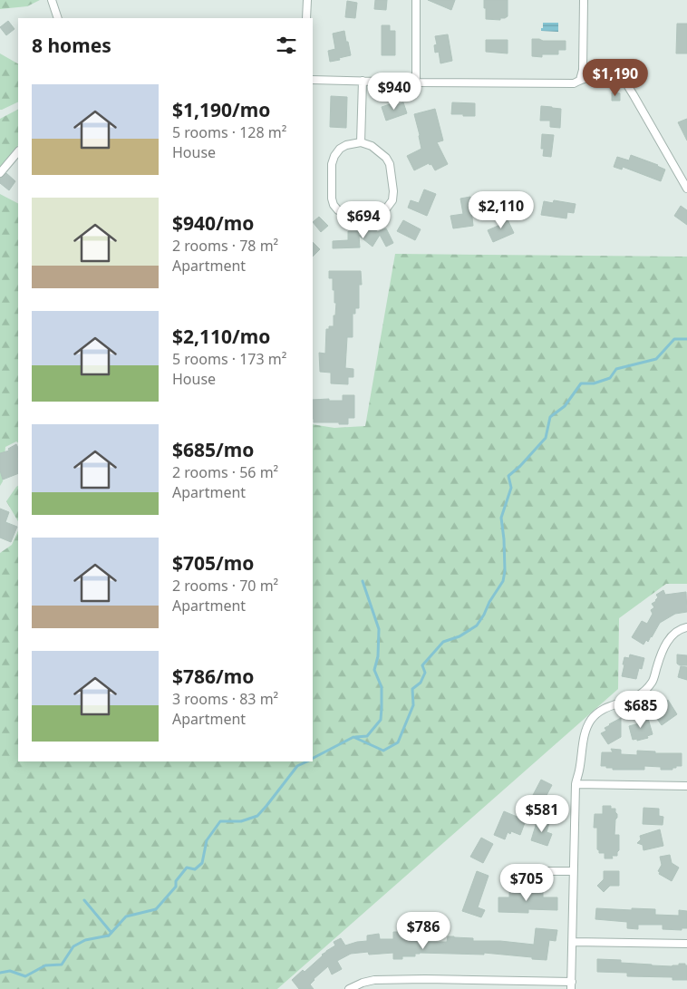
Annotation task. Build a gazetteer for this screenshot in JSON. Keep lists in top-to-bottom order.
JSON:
{
  "page": {
    "heading": "8 homes",
    "price": [
      "$1,190",
      "$940",
      "$2,110",
      "$694",
      "$685",
      "$581",
      "$705",
      "$786"
    ],
    "list": [
      {
        "name": "$1,190/mo",
        "note": "5 rooms · 128 m² · House"
      },
      {
        "name": "$940/mo",
        "note": "2 rooms · 78 m² · Apartment"
      },
      {
        "name": "$2,110/mo",
        "note": "5 rooms · 173 m² · House"
      },
      {
        "name": "$685/mo",
        "note": "2 rooms · 56 m² · Apartment"
      },
      {
        "name": "$705/mo",
        "note": "2 rooms · 70 m² · Apartment"
      },
      {
        "name": "$786/mo",
        "note": "3 rooms · 83 m² · Apartment"
      }
    ]
  }
}
